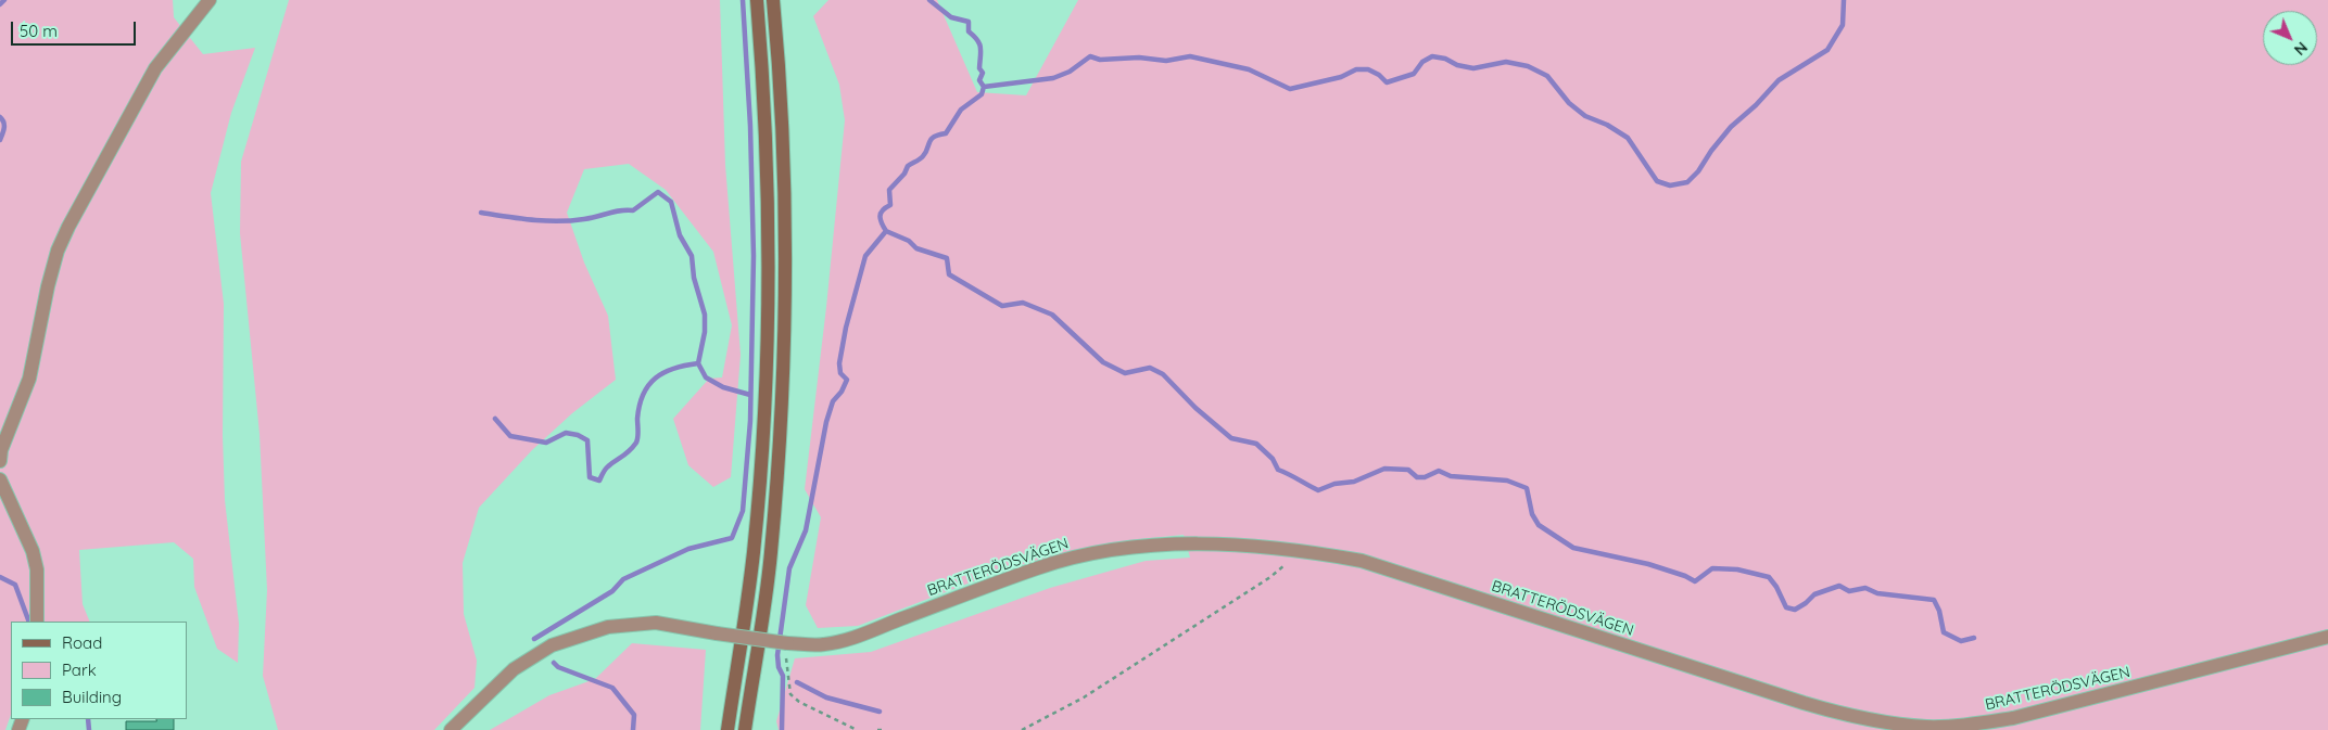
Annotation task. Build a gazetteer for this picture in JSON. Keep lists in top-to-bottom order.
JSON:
{
  "streets": {
    "street": ["BRATTERÖDSVÄGEN"]
  },
  "legend": ["Road", "Park", "Building"],
  "scale_bar": "50 m",
  "north": "bottom right"
}
